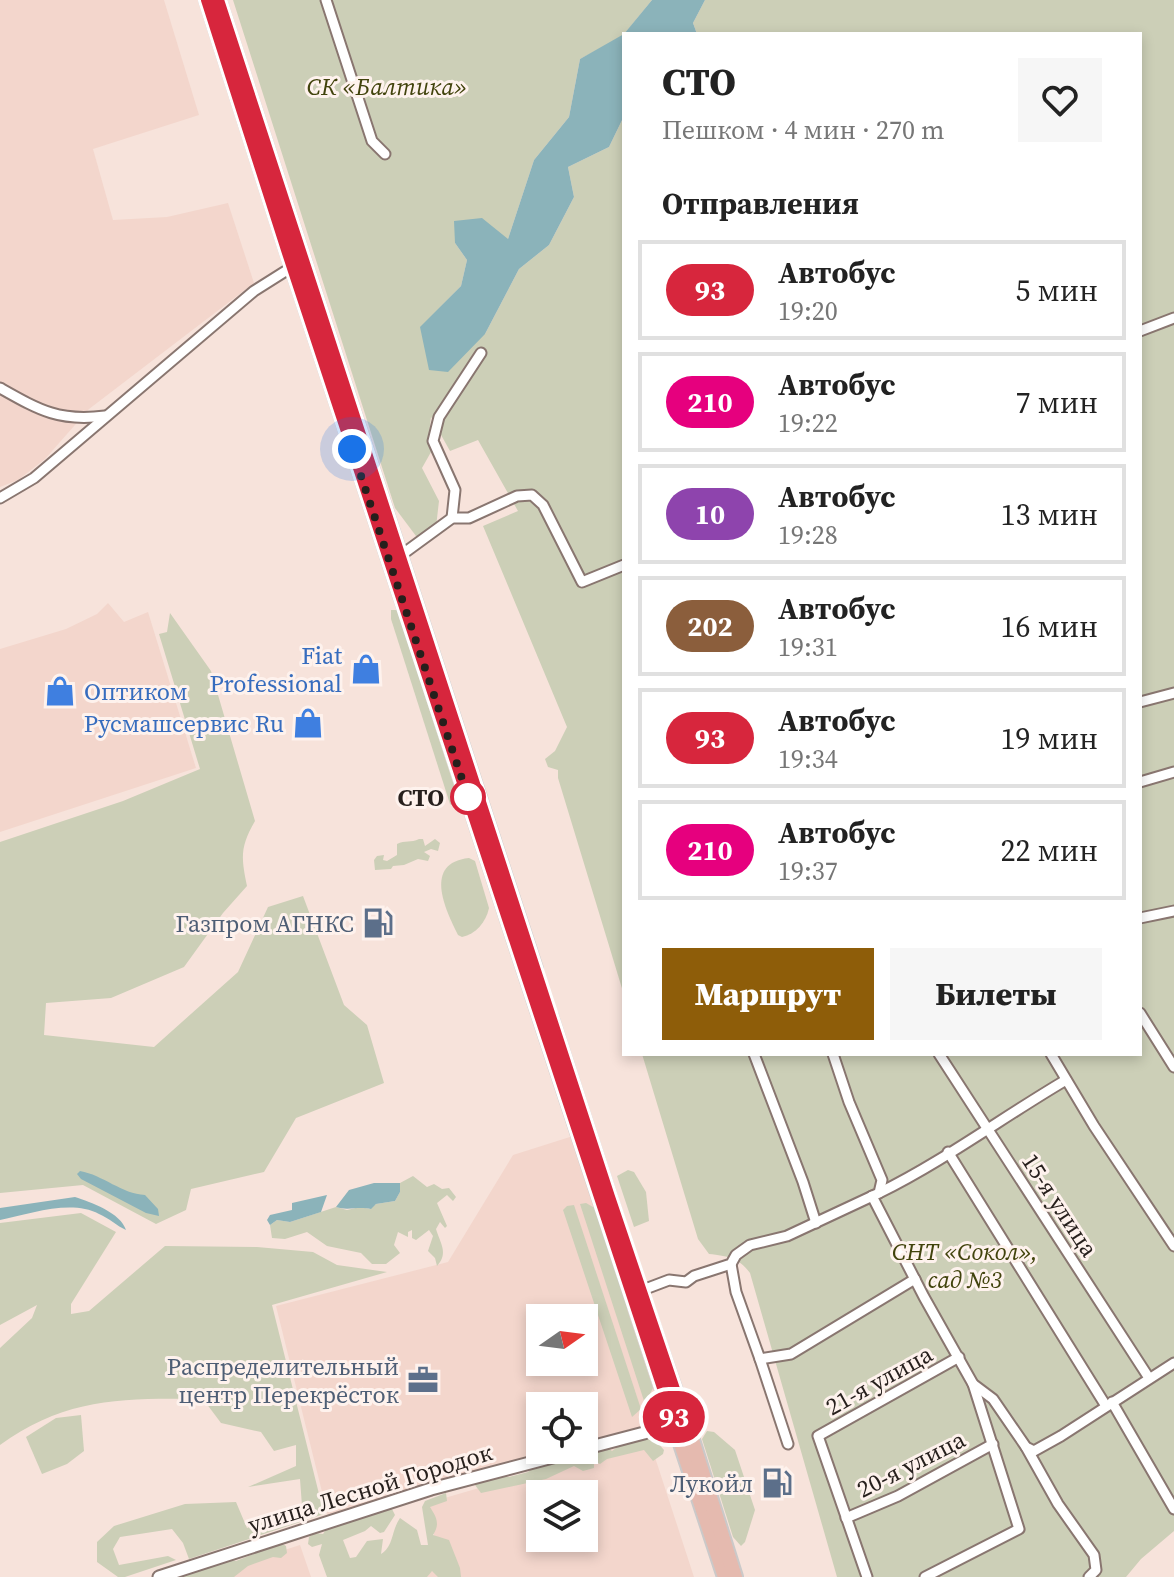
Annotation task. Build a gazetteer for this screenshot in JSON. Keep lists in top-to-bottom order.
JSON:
{
  "streets": {
    "street": [
      "15-я улица",
      "21-я улица",
      "20-я улица",
      "улица Лесной Городок"
    ]
  },
  "crossings": [
    ["21-я улица", "20-я улица"]
  ],
  "parks": ["СК «Балтика»", "СНТ «Сокол», сад №3"],
  "places": {
    "shop": ["Fiat Professional", "Оптиком", "Русмашсервис Ru"],
    "other": ["СТО"],
    "fuel station": ["Газпром АГНКС", "Лукойл"],
    "office": ["Распределительный центр Перекрёсток"]
  },
  "lines": ["bus line 93"],
  "north": "right",
  "page": {
    "on_map": "93",
    "heading": [
      ["СТО", "Пешком · 4 мин · 270 m"],
      "Отправления"
    ],
    "list": [
      {
        "mark": "93",
        "name": "Автобус",
        "note": "19:20",
        "value": "5 мин"
      },
      {
        "mark": "210",
        "name": "Автобус",
        "note": "19:22",
        "value": "7 мин"
      },
      {
        "mark": "10",
        "name": "Автобус",
        "note": "19:28",
        "value": "13 мин"
      },
      {
        "mark": "202",
        "name": "Автобус",
        "note": "19:31",
        "value": "16 мин"
      },
      {
        "mark": "93",
        "name": "Автобус",
        "note": "19:34",
        "value": "19 мин"
      },
      {
        "mark": "210",
        "name": "Автобус",
        "note": "19:37",
        "value": "22 мин"
      }
    ],
    "buttons": ["Маршрут", "Билеты"]
  }
}
